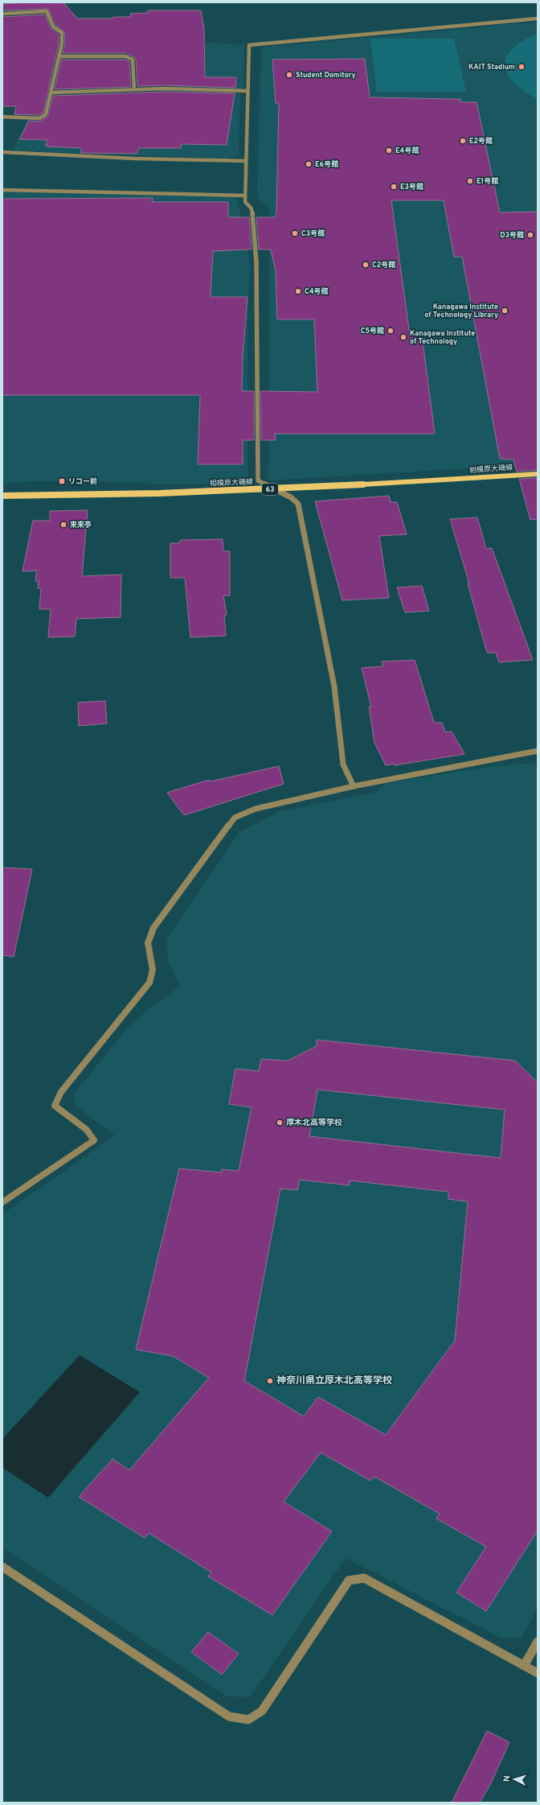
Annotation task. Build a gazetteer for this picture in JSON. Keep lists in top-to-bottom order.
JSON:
{
  "streets": {
    "main road": ["相模原大磯線", "63"]
  },
  "places": {
    "other": [
      "KAIT Stadium",
      "Student Domitory",
      "E2号館",
      "E4号館",
      "E6号館",
      "E1号館",
      "E3号館",
      "C3号館",
      "D3号館",
      "C2号館",
      "C4号館",
      "Kanagawa Institute of Technology Library",
      "C5号館",
      "Kanagawa Institute of Technology",
      "来来亭",
      "厚木北高等学校",
      "神奈川県立厚木北高等学校"
    ],
    "transit": ["リコー前"]
  },
  "north": "left"
}
